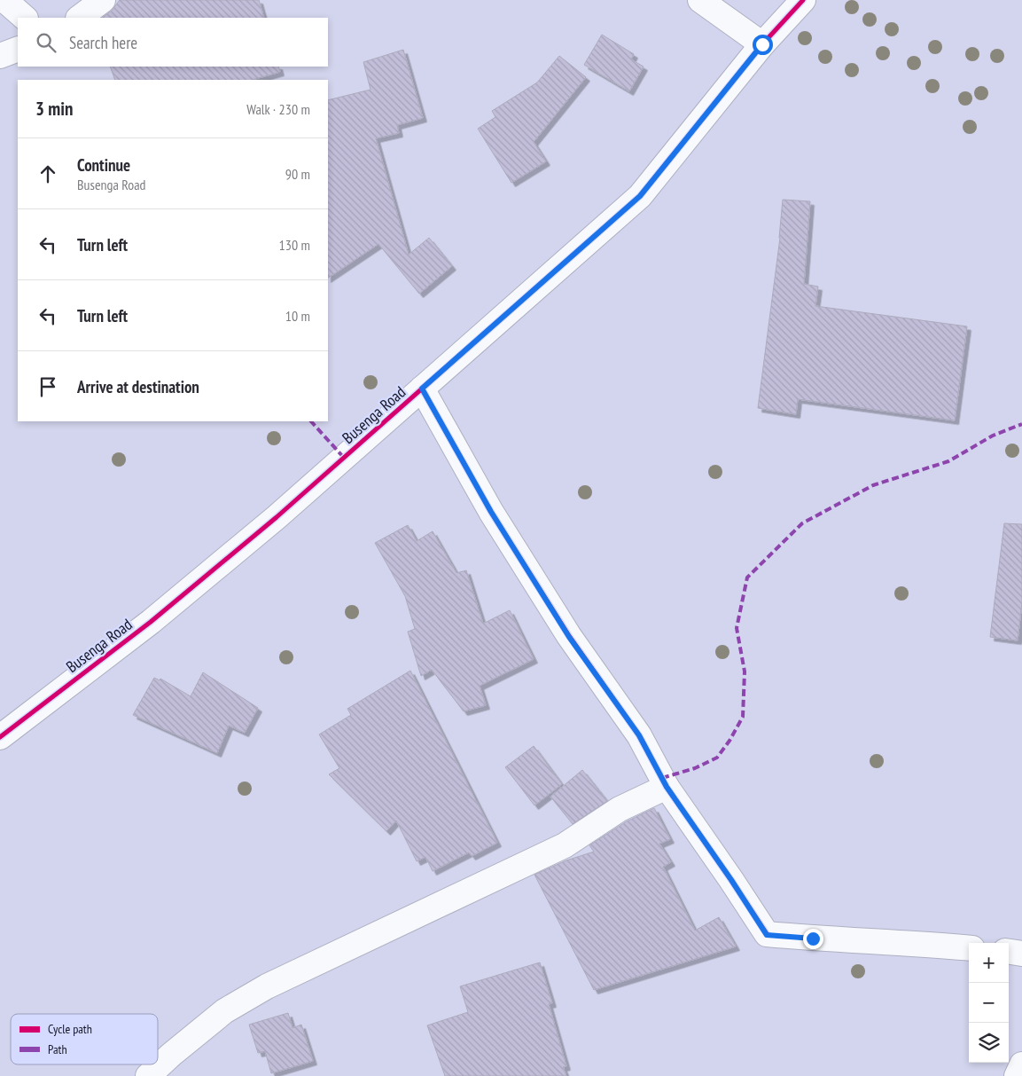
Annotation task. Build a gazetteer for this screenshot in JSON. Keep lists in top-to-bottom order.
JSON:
{
  "streets": {
    "street": ["Busenga Road"]
  },
  "legend": ["Cycle path", "Path"],
  "page": {
    "search": "Search here",
    "heading": ["3 min", "Walk · 230 m"],
    "list": [
      ["Continue", "Busenga Road", "90 m"],
      ["Turn left", "130 m"],
      ["Turn left", "10 m"],
      "Arrive at destination"
    ],
    "map_buttons": ["+", "−"]
  }
}
